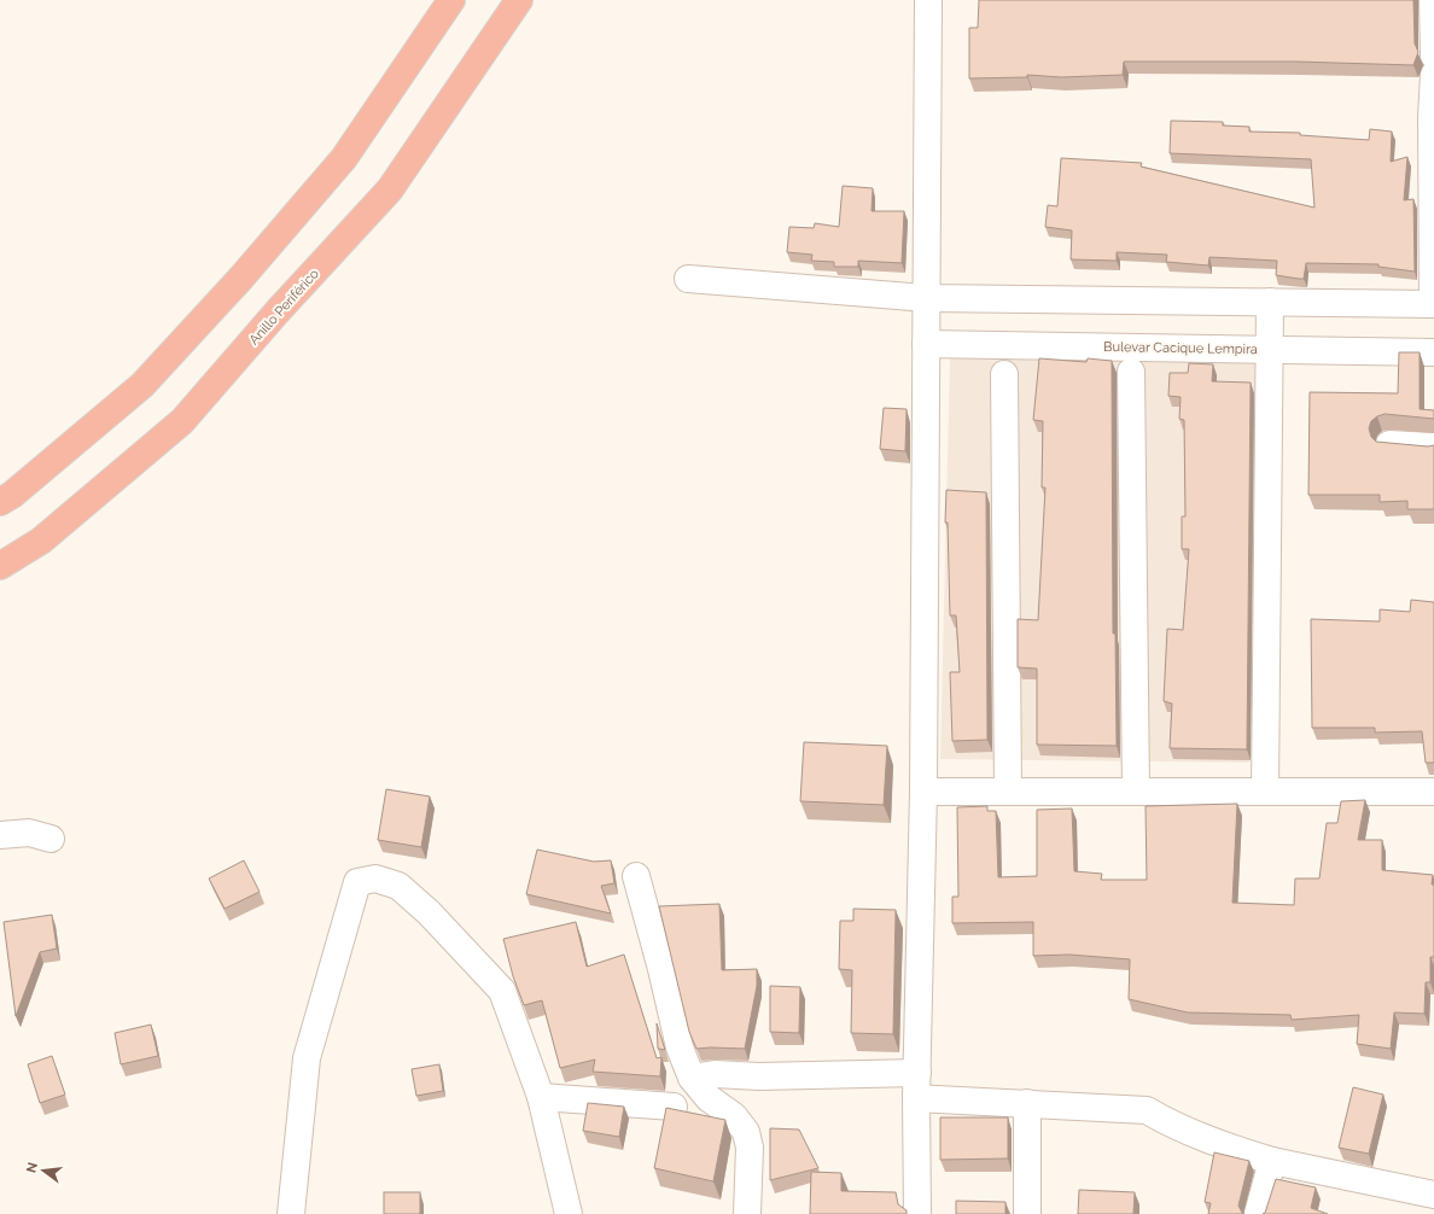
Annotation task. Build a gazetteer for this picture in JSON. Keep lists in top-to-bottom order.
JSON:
{
  "streets": {
    "highway": ["Anillo Periférico"],
    "street": ["Bulevar Cacique Lempira"]
  },
  "north": "left"
}
